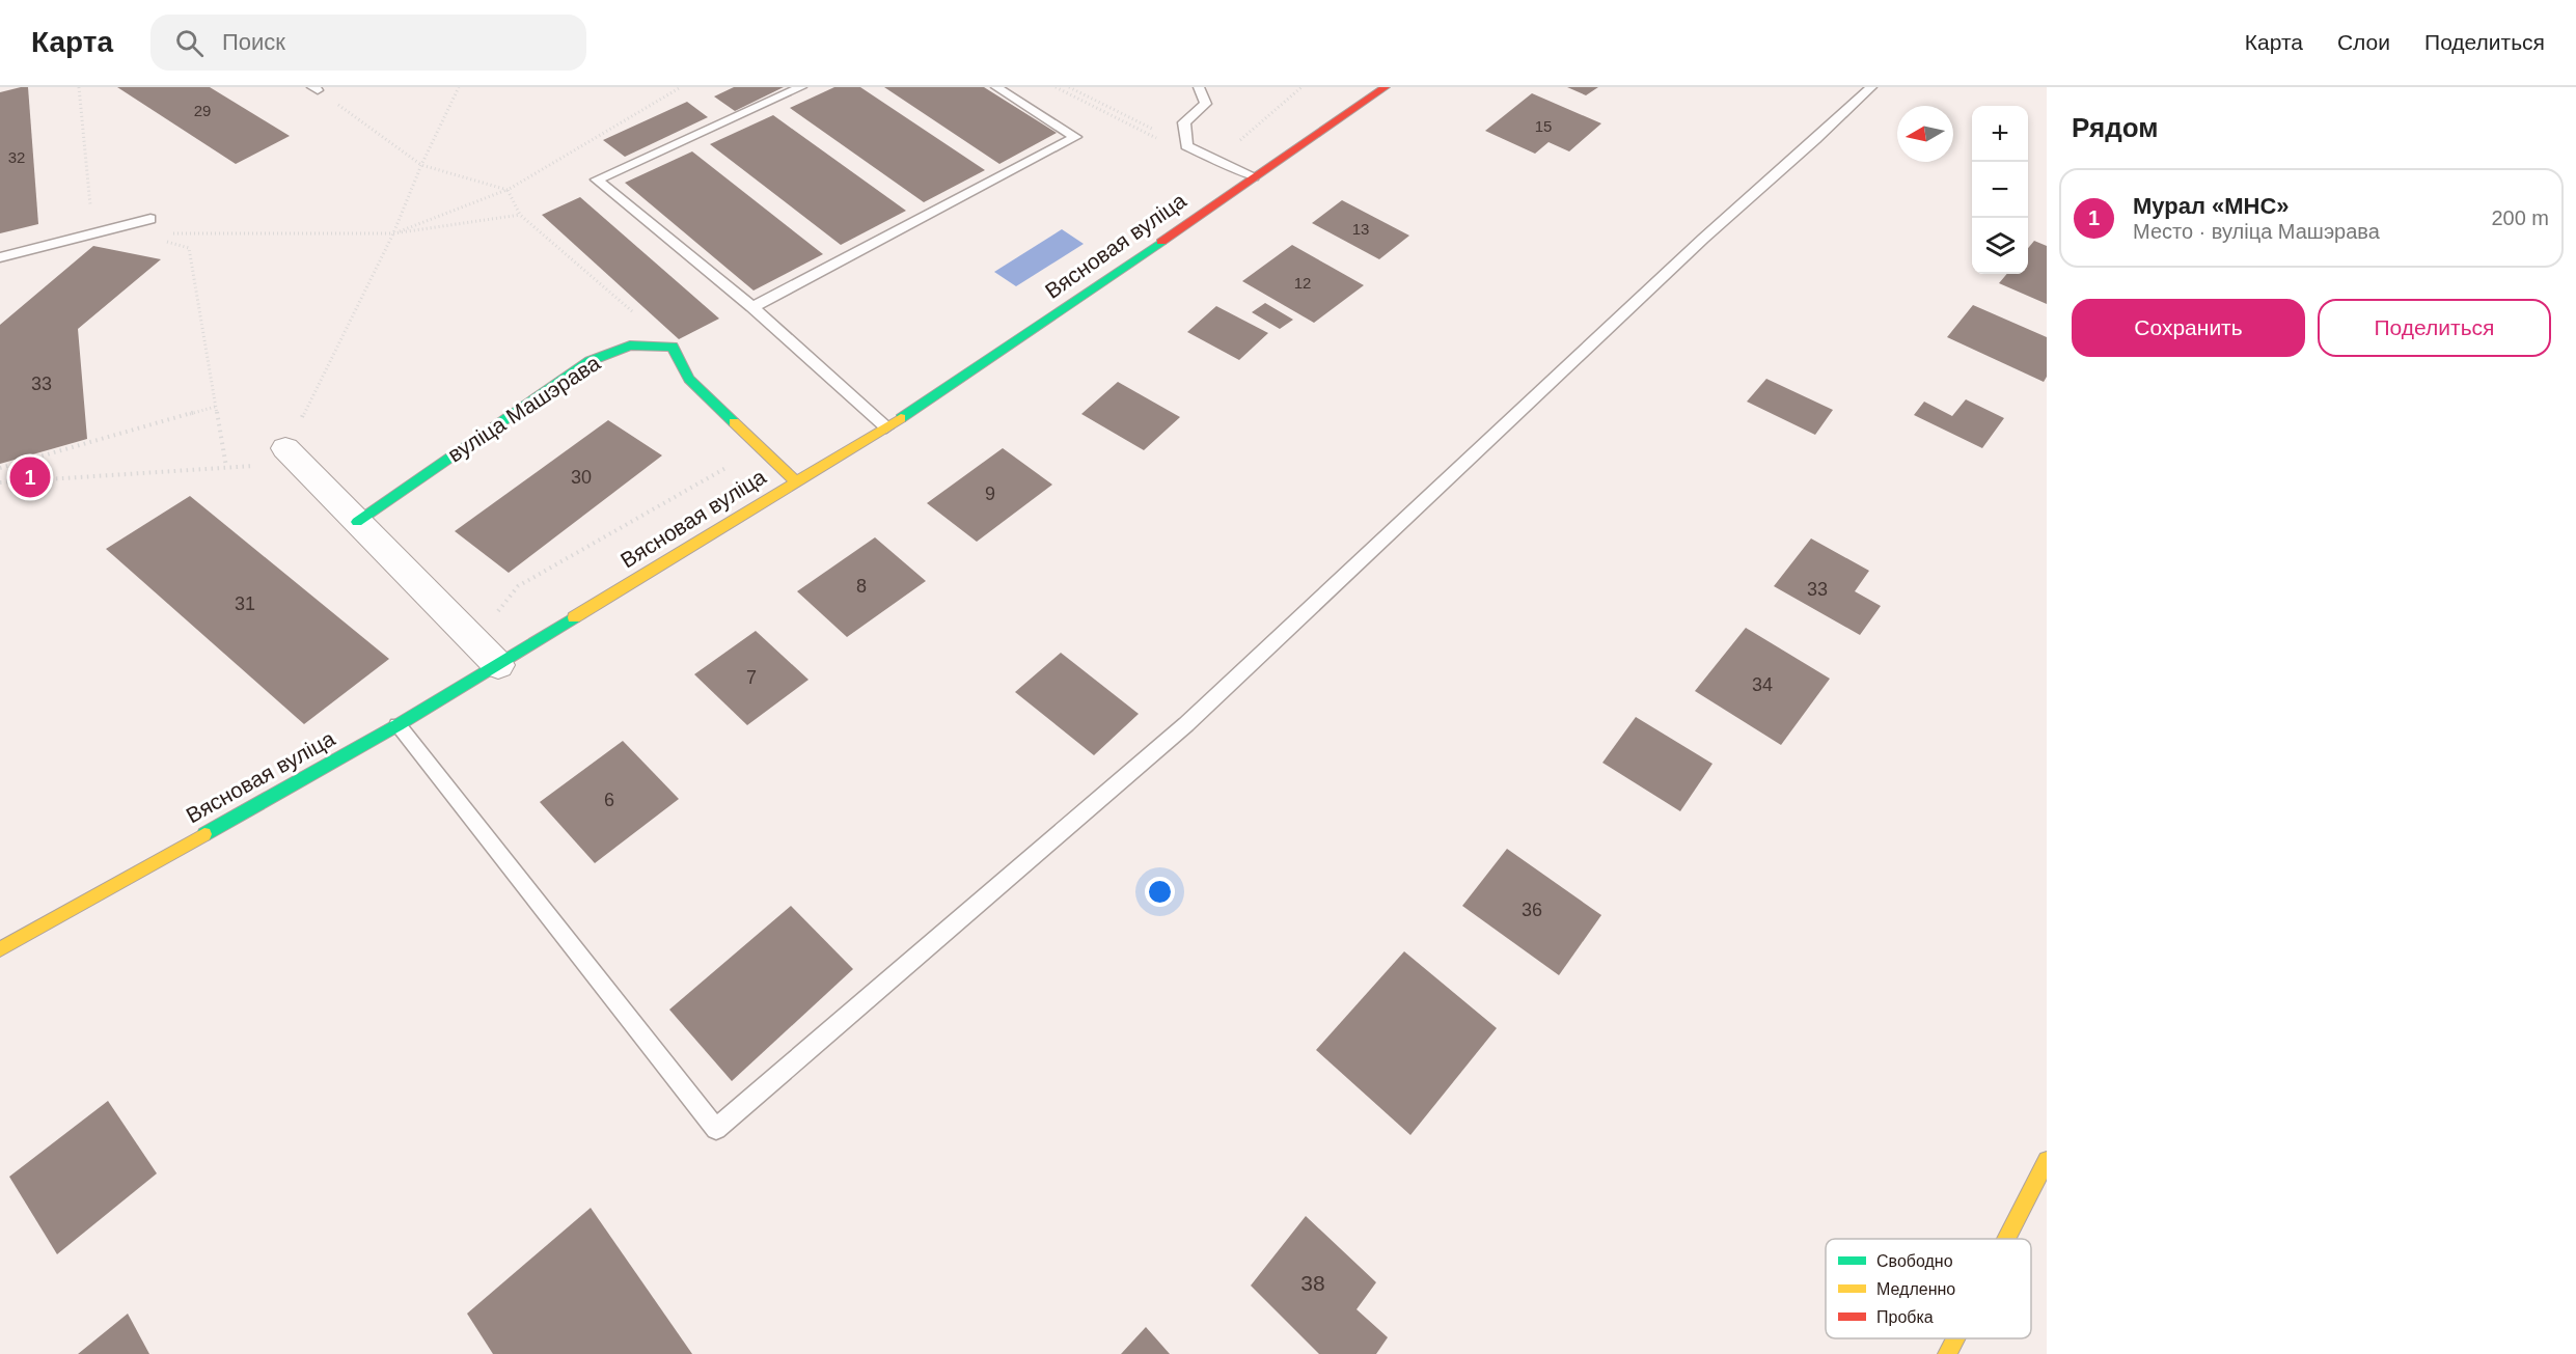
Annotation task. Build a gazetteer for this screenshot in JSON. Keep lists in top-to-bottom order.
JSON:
{
  "streets": {
    "street": ["Вясновая вуліца", "вуліца Машэрава"]
  },
  "crossings": [
    ["Вясновая вуліца", "вуліца Машэрава"]
  ],
  "house_numbers": [
    "29",
    "15",
    "32",
    "13",
    "12",
    "33",
    "30",
    "9",
    "8",
    "33",
    "31",
    "7",
    "34",
    "6",
    "36",
    "38"
  ],
  "legend": ["Свободно", "Медленно", "Пробка"],
  "north": "left",
  "page": {
    "header": "Карта",
    "search": "Поиск",
    "nav": ["Карта", "Слои", "Поделиться"],
    "heading": "Рядом",
    "map_buttons": ["+", "−"],
    "list": [
      {
        "mark": "1",
        "name": "Мурал «МНС»",
        "note": "Место · вуліца Машэрава",
        "value": "200 m"
      }
    ],
    "buttons": ["Сохранить", "Поделиться"],
    "pins": "1"
  }
}
